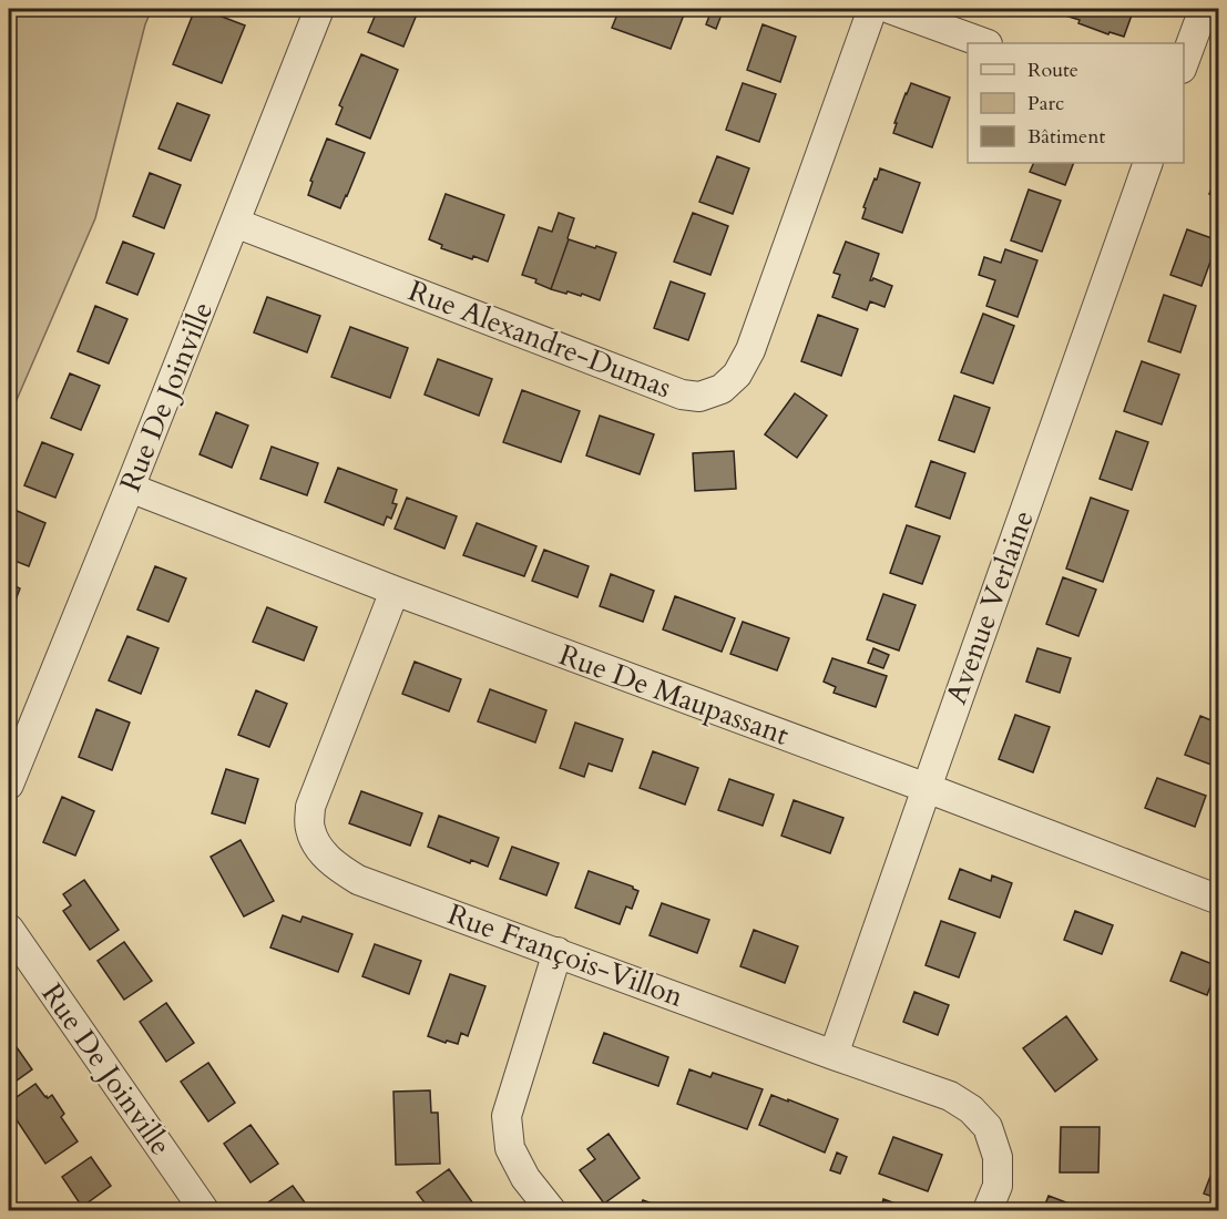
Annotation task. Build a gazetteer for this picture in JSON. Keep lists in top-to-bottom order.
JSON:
{
  "streets": {
    "street": [
      "Rue Alexandre-Dumas",
      "Rue De Joinville",
      "Avenue Verlaine",
      "Rue De Maupassant",
      "Rue François-Villon"
    ]
  },
  "crossings": [
    ["Rue Alexandre-Dumas", "Rue De Joinville"],
    ["Rue De Joinville", "Rue De Maupassant"],
    ["Avenue Verlaine", "Rue De Maupassant"],
    ["Avenue Verlaine", "Rue François-Villon"],
    ["Rue De Maupassant", "Rue François-Villon"]
  ],
  "legend": ["Route", "Parc", "Bâtiment"]
}
